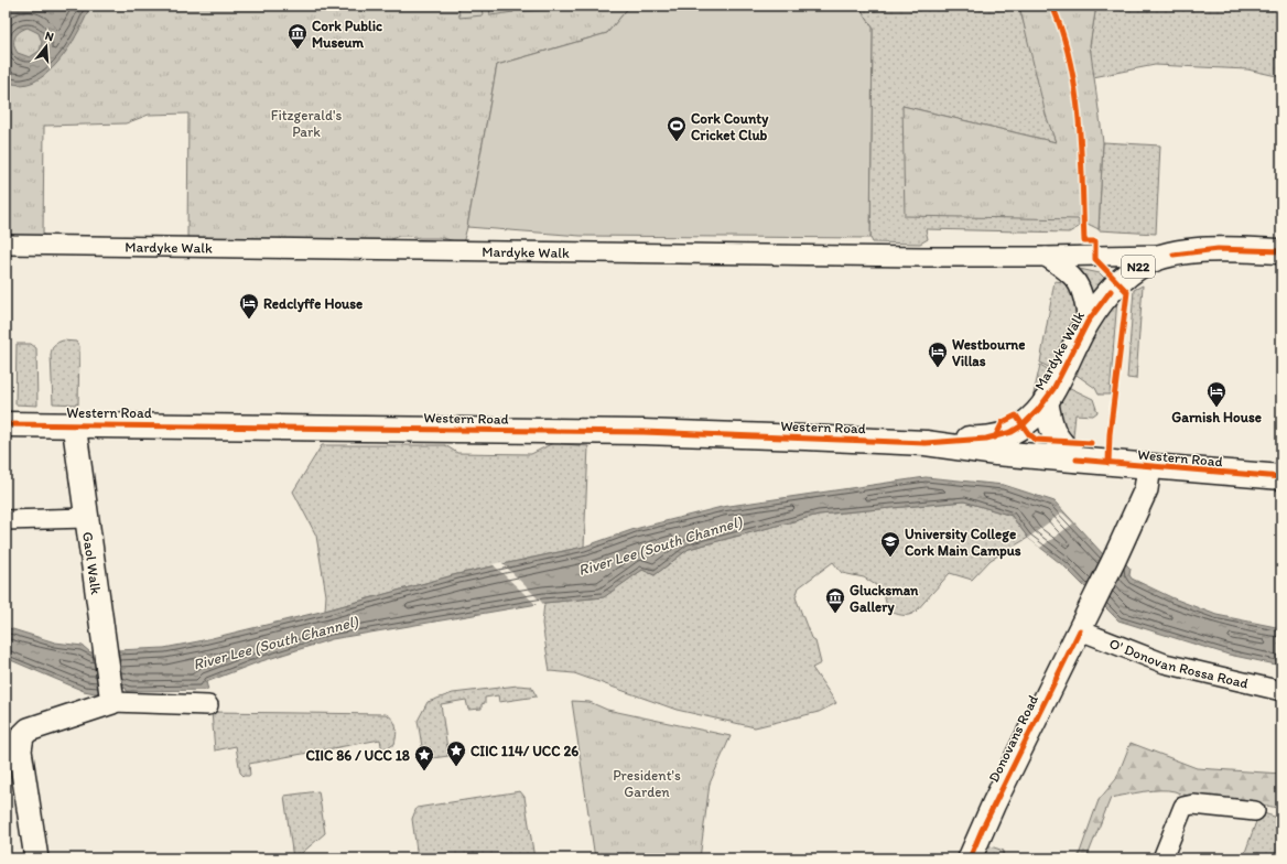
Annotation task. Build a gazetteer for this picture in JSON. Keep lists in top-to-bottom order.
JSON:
{
  "streets": {
    "highway": ["Mardyke Walk", "N22", "Western Road"],
    "street": ["Gaol Walk", "O' Donovan Rossa Road", "Donovans Road"]
  },
  "crossings": [
    ["Mardyke Walk", "N22"],
    ["N22", "Western Road"],
    ["Western Road", "Gaol Walk"],
    ["Western Road", "Donovans Road"],
    ["O' Donovan Rossa Road", "Donovans Road"]
  ],
  "water": ["River Lee (South Channel)"],
  "parks": ["Fitzgerald's Park", "President's Garden"],
  "places": {
    "museum": ["Cork Public Museum", "Glucksman Gallery"],
    "sports": ["Cork County Cricket Club"],
    "hotel": ["Redclyffe House", "Westbourne Villas", "Garnish House"],
    "school or university": ["University College Cork Main Campus"],
    "place": ["CIIC 114/ UCC 26", "CIIC 86 / UCC 18"]
  },
  "north": "top"
}
